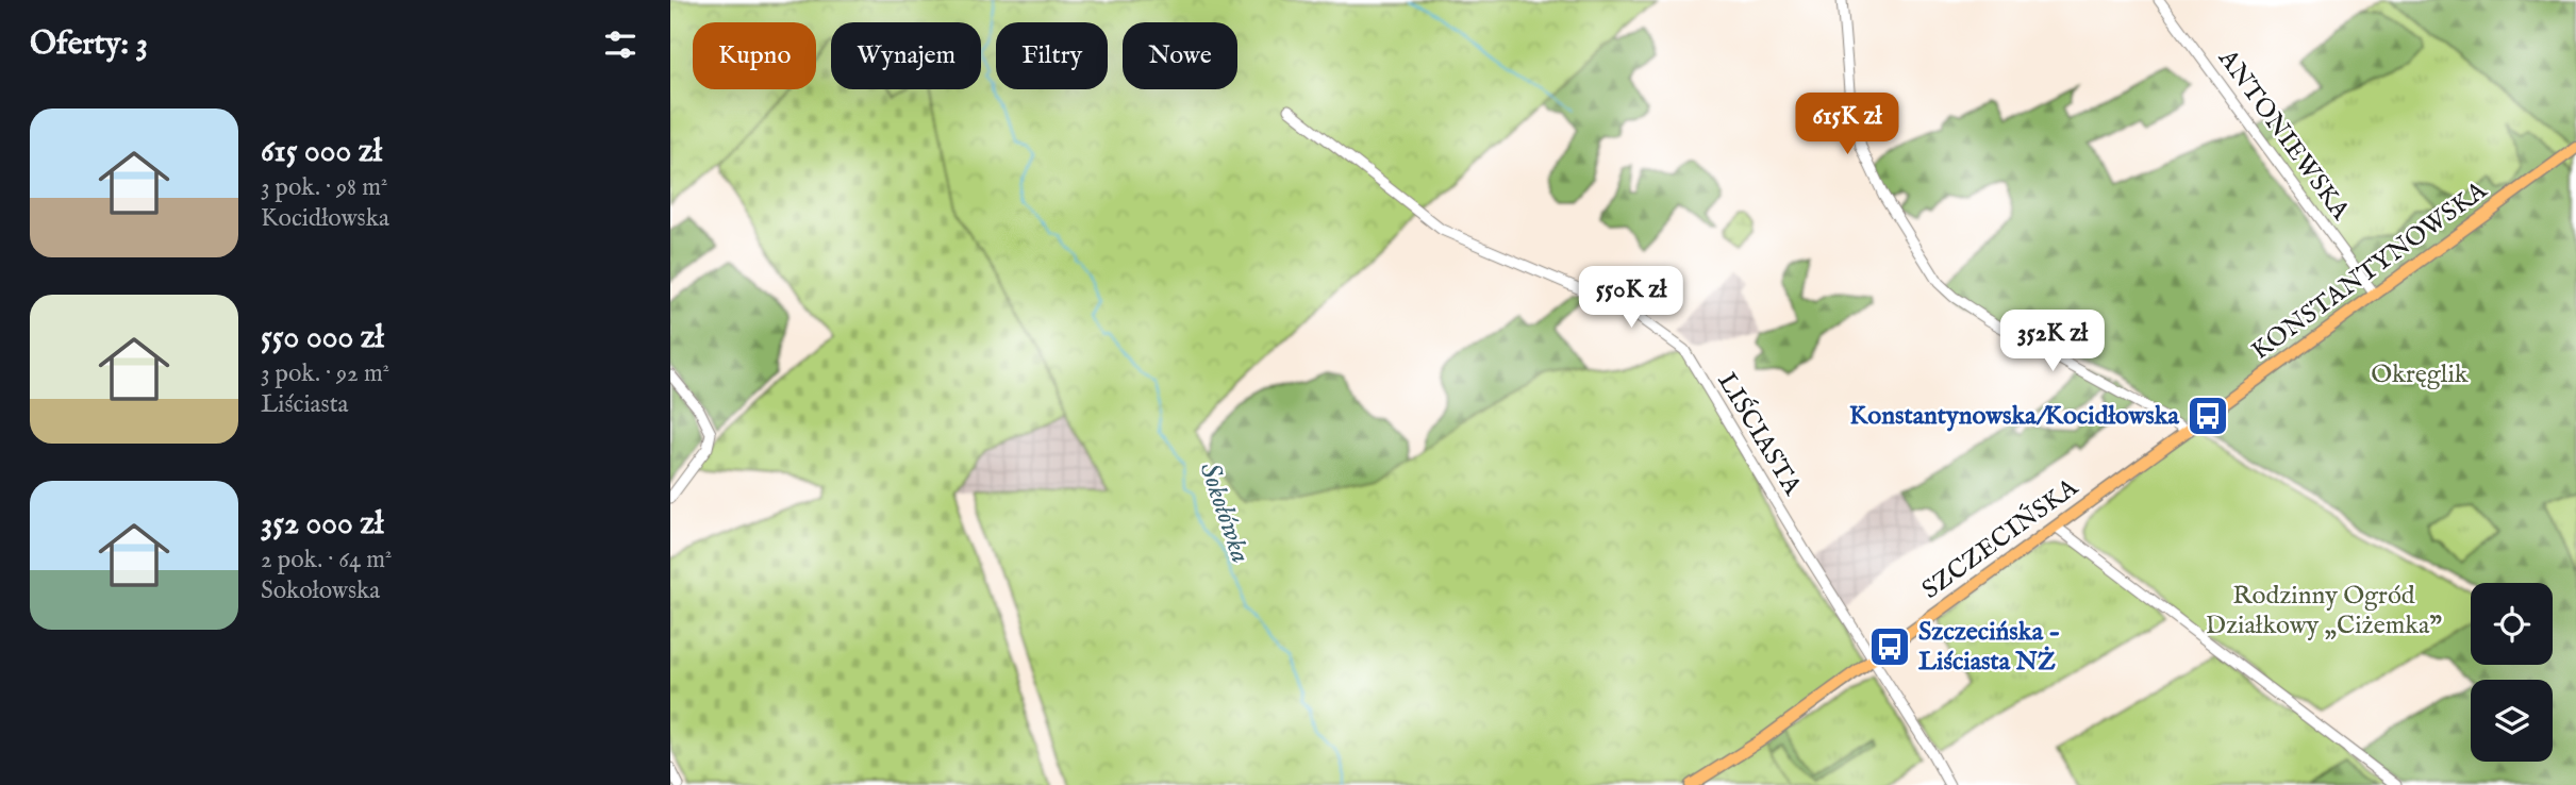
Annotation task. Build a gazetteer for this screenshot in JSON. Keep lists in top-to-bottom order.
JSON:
{
  "streets": {
    "main road": ["KONSTANTYNOWSKA", "SZCZECIŃSKA"],
    "street": ["ANTONIEWSKA", "LIŚCIASTA"]
  },
  "crossings": [
    ["ANTONIEWSKA", "KONSTANTYNOWSKA"],
    ["KONSTANTYNOWSKA", "SZCZECIŃSKA"],
    ["LIŚCIASTA", "SZCZECIŃSKA"]
  ],
  "water": ["Sokołówka"],
  "parks": ["Okręglik", "Rodzinny Ogród Działkowy „Ciżemka”"],
  "places": {
    "bus stop": ["Konstantynowska/Kocidłowska", "Szczecińska - Liściasta NŻ"]
  },
  "page": {
    "heading": "Oferty: 3",
    "chip": [
      "Kupno",
      "Wynajem",
      "Filtry",
      "Nowe"
    ],
    "list": [
      {
        "name": "615 000 zł",
        "note": "3 pok. · 98 m² · Kocidłowska"
      },
      {
        "name": "550 000 zł",
        "note": "3 pok. · 92 m² · Liściasta"
      },
      {
        "name": "352 000 zł",
        "note": "2 pok. · 64 m² · Sokołowska"
      }
    ],
    "price": ["615K zł", "550K zł", "352K zł"]
  }
}
